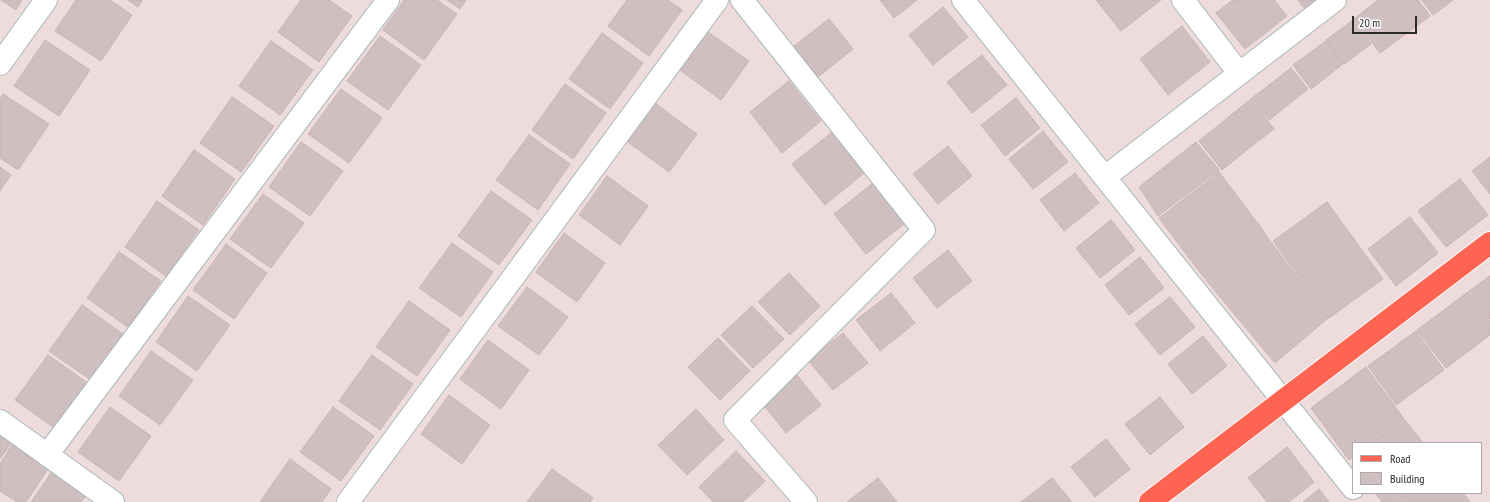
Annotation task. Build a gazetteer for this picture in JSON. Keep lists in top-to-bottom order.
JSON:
{
  "legend": ["Road", "Building"],
  "scale_bar": "20 m"
}
